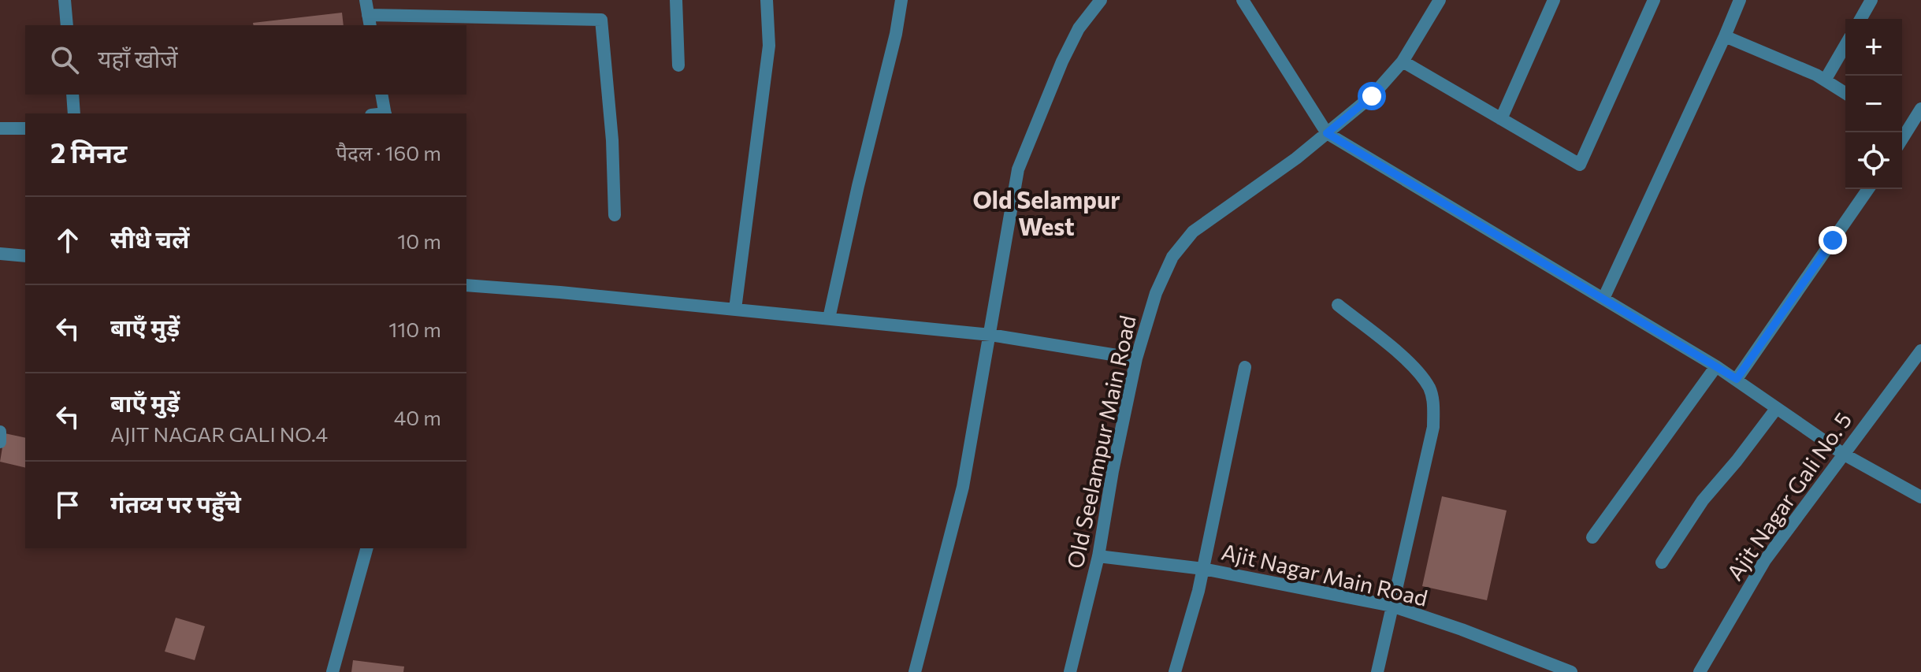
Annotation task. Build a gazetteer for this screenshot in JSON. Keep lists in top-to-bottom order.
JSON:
{
  "streets": {
    "street": ["Old Seelampur Main Road", "Ajit Nagar Gali No. 5", "Ajit Nagar Main Road"]
  },
  "crossings": [
    ["Old Seelampur Main Road", "Ajit Nagar Main Road"]
  ],
  "districts": ["Old Selampur West"],
  "page": {
    "map_buttons": ["+", "−"],
    "search": "यहाँ खोजें",
    "heading": ["2 मिनट", "पैदल · 160 m"],
    "list": [
      ["सीधे चलें", "10 m"],
      ["बाएँ मुड़ें", "110 m"],
      ["बाएँ मुड़ें", "AJIT NAGAR GALI NO.4", "40 m"],
      "गंतव्य पर पहुँचे"
    ]
  }
}
